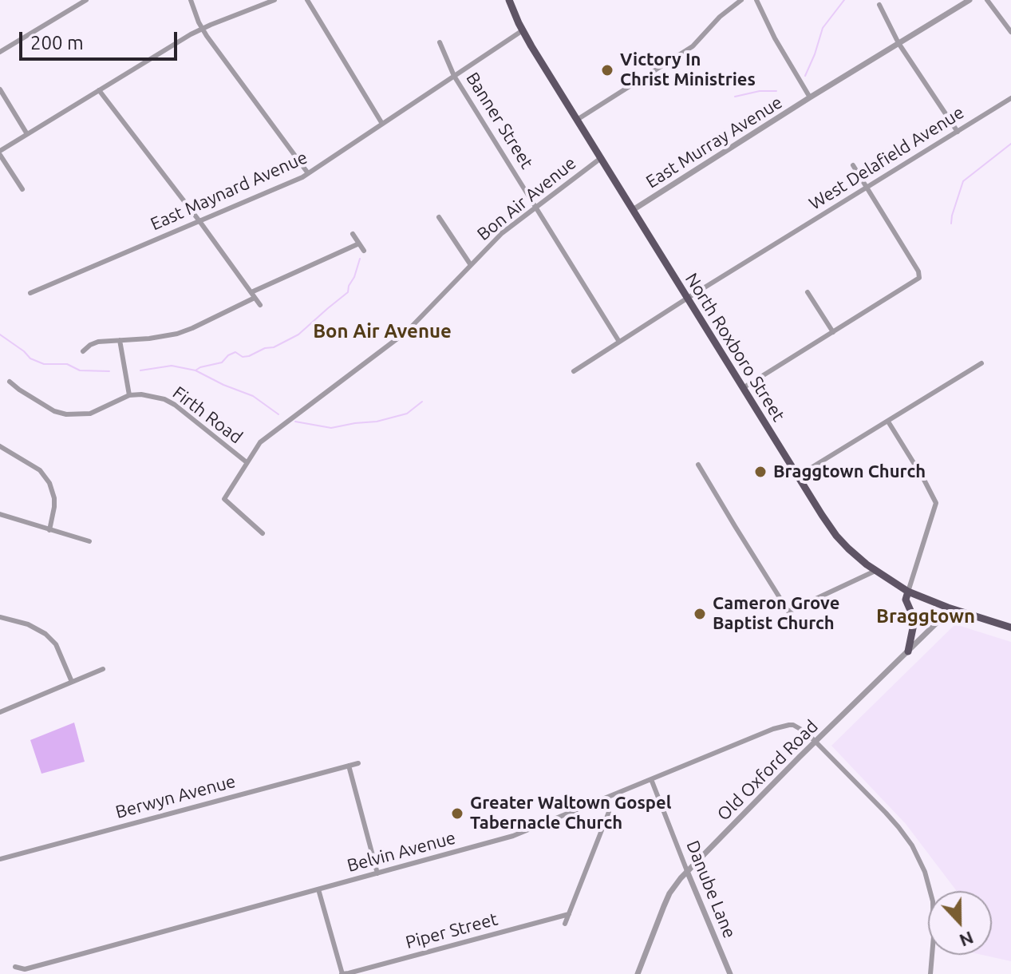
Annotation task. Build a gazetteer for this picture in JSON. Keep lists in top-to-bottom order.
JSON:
{
  "streets": {
    "main road": ["North Roxboro Street"],
    "street": [
      "Banner Street",
      "East Murray Avenue",
      "West Delafield Avenue",
      "East Maynard Avenue",
      "Bon Air Avenue",
      "Firth Road",
      "Old Oxford Road",
      "Berwyn Avenue",
      "Belvin Avenue",
      "Danube Lane",
      "Piper Street"
    ]
  },
  "crossings": [
    ["Banner Street", "West Delafield Avenue"],
    ["Banner Street", "East Maynard Avenue"],
    ["Banner Street", "Bon Air Avenue"],
    ["East Murray Avenue", "North Roxboro Street"],
    ["West Delafield Avenue", "North Roxboro Street"],
    ["East Maynard Avenue", "North Roxboro Street"],
    ["Bon Air Avenue", "North Roxboro Street"],
    ["Bon Air Avenue", "Firth Road"],
    ["North Roxboro Street", "Old Oxford Road"],
    ["Old Oxford Road", "Belvin Avenue"],
    ["Old Oxford Road", "Danube Lane"],
    ["Belvin Avenue", "Danube Lane"]
  ],
  "districts": ["Bon Air Avenue", "Braggtown"],
  "places": [
    "Victory In Christ Ministries",
    "Braggtown Church",
    "Cameron Grove Baptist Church",
    "Greater Waltown Gospel Tabernacle Church"
  ],
  "scale_bar": "200 m",
  "north": "bottom"
}
